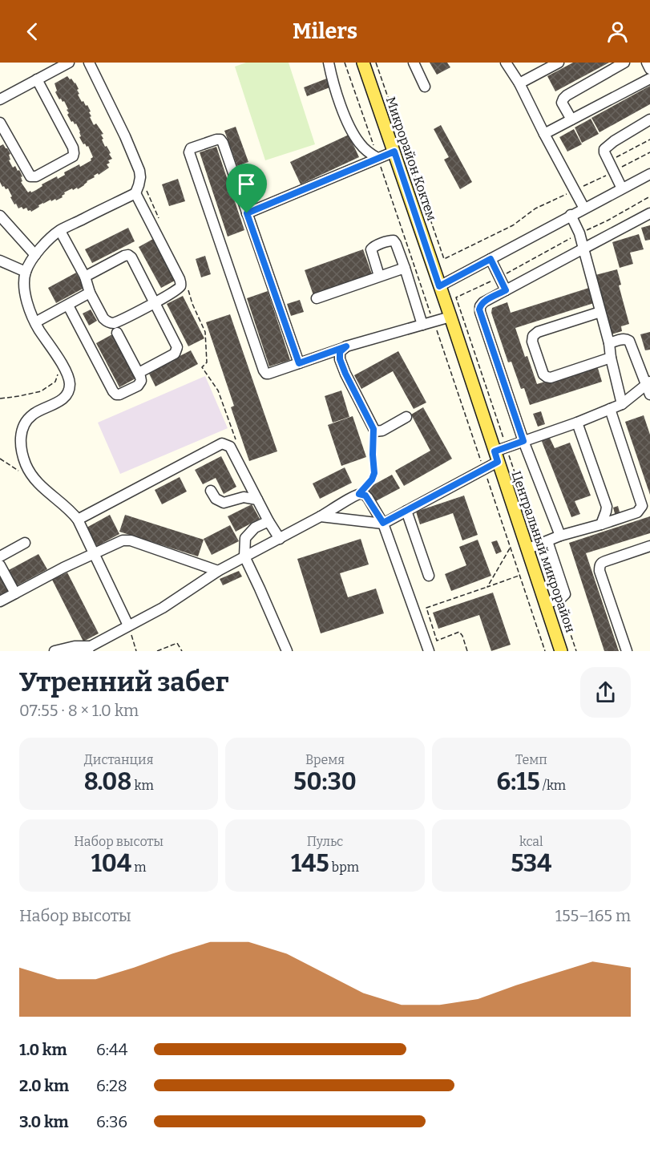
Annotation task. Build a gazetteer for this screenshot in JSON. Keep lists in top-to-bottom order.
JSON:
{
  "streets": {
    "main road": ["Микрорайон Коктем", "Центральный микрорайон"]
  },
  "crossings": [
    ["Микрорайон Коктем", "Центральный микрорайон"]
  ],
  "page": {
    "header": "Milers",
    "heading": ["Утренний забег", "07:55 · 8 × 1.0 km"],
    "stats": [
      ["Дистанция", "8.08 km"],
      ["Время", "50:30"],
      ["Темп", "6:15 /km"],
      ["Набор высоты", "104 m"],
      ["Пульс", "145 bpm"],
      ["kcal", "534"]
    ],
    "chart": ["Набор высоты", "155–165 m"],
    "list": [
      {
        "name": "1.0 km",
        "note": "6:44"
      },
      {
        "name": "2.0 km",
        "note": "6:28"
      },
      {
        "name": "3.0 km",
        "note": "6:36"
      }
    ]
  }
}
